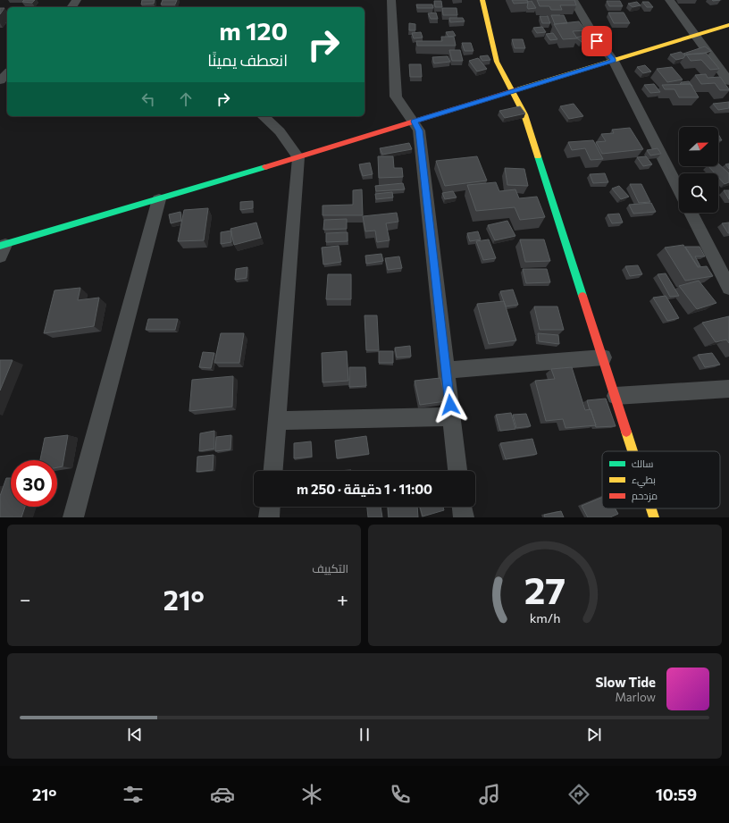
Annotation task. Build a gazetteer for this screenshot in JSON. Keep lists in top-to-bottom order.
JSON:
{
  "legend": ["سالك", "بطيء", "مزدحم"],
  "north": "right",
  "page": {
    "turn": ["120 m", "انعطف يمينًا"],
    "limit": "30",
    "trip": "11:00 · 1 دقيقة · 250 m",
    "tile": "التكييف",
    "heat": ["−", "21°", "+"],
    "song": ["Slow Tide", "Marlow"],
    "tabs": ["10:59", "21°"],
    "gauge": ["27", "km/h"]
  }
}
